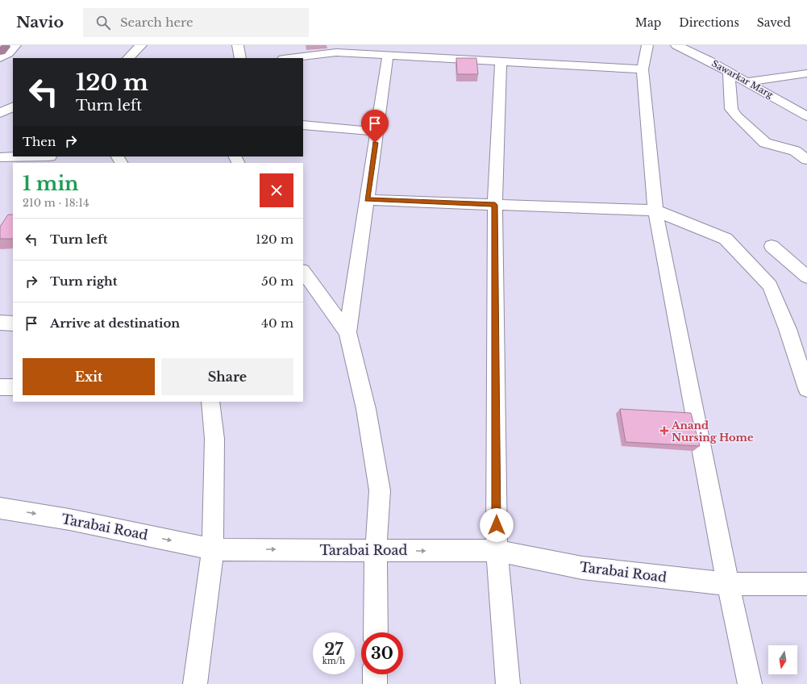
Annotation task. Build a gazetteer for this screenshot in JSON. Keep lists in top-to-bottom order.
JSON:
{
  "streets": {
    "street": ["Sawarkar Marg", "Tarabai Road"]
  },
  "one_way": ["Tarabai Road"],
  "places": {
    "health": ["Anand Nursing Home"]
  },
  "north": "bottom",
  "page": {
    "header": "Navio",
    "search": "Search here",
    "nav": ["Map", "Directions", "Saved"],
    "turn": ["120 m", "Turn left"],
    "then": "Then",
    "heading": ["1 min", "210 m · 18:14"],
    "list": [
      {
        "name": "Turn left",
        "value": "120 m"
      },
      {
        "name": "Turn right",
        "value": "50 m"
      },
      {
        "name": "Arrive at destination",
        "value": "40 m"
      }
    ],
    "buttons": ["Exit", "Share"],
    "speed": "27 km/h",
    "limit": "30"
  }
}
